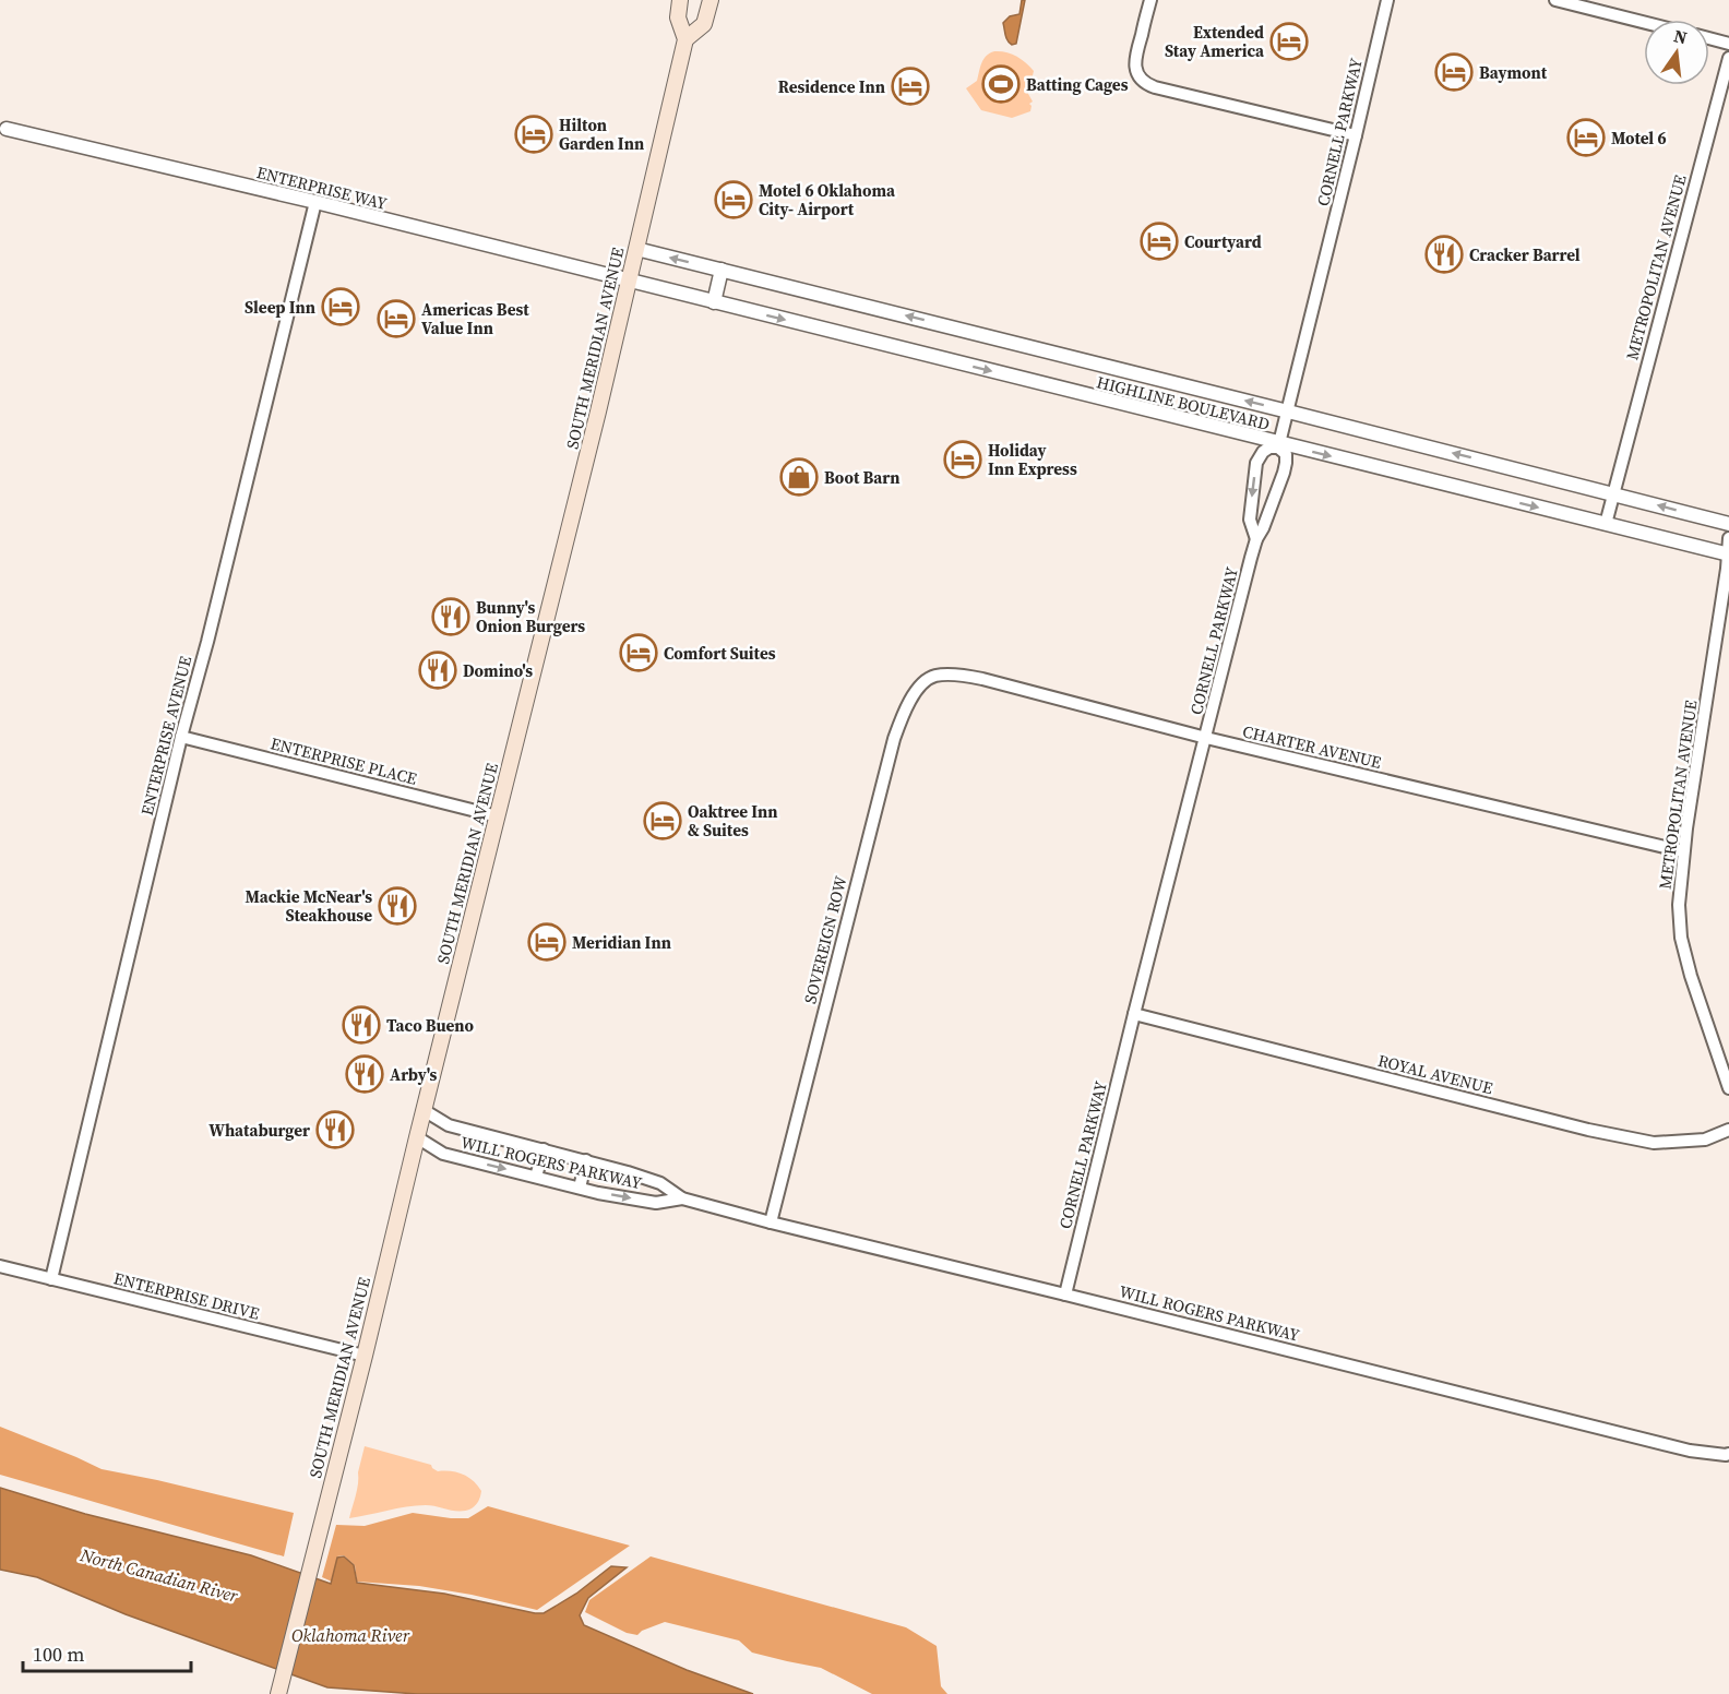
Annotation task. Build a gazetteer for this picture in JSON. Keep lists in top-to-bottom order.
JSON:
{
  "streets": {
    "main road": ["SOUTH MERIDIAN AVENUE"],
    "street": [
      "CORNELL PARKWAY",
      "ENTERPRISE WAY",
      "METROPOLITAN AVENUE",
      "HIGHLINE BOULEVARD",
      "ENTERPRISE AVENUE",
      "CHARTER AVENUE",
      "ENTERPRISE PLACE",
      "SOVEREIGN ROW",
      "ROYAL AVENUE",
      "WILL ROGERS PARKWAY",
      "ENTERPRISE DRIVE"
    ]
  },
  "crossings": [
    ["CORNELL PARKWAY", "HIGHLINE BOULEVARD"],
    ["CORNELL PARKWAY", "CHARTER AVENUE"],
    ["CORNELL PARKWAY", "ROYAL AVENUE"],
    ["CORNELL PARKWAY", "WILL ROGERS PARKWAY"],
    ["ENTERPRISE WAY", "SOUTH MERIDIAN AVENUE"],
    ["ENTERPRISE WAY", "HIGHLINE BOULEVARD"],
    ["ENTERPRISE WAY", "ENTERPRISE AVENUE"],
    ["METROPOLITAN AVENUE", "HIGHLINE BOULEVARD"],
    ["METROPOLITAN AVENUE", "CHARTER AVENUE"],
    ["SOUTH MERIDIAN AVENUE", "HIGHLINE BOULEVARD"],
    ["SOUTH MERIDIAN AVENUE", "ENTERPRISE PLACE"],
    ["SOUTH MERIDIAN AVENUE", "WILL ROGERS PARKWAY"],
    ["SOUTH MERIDIAN AVENUE", "ENTERPRISE DRIVE"],
    ["ENTERPRISE AVENUE", "ENTERPRISE PLACE"],
    ["ENTERPRISE AVENUE", "ENTERPRISE DRIVE"],
    ["CHARTER AVENUE", "SOVEREIGN ROW"],
    ["SOVEREIGN ROW", "WILL ROGERS PARKWAY"]
  ],
  "water": ["North Canadian River", "Oklahoma River"],
  "places": {
    "hotel": [
      "Extended Stay America",
      "Baymont",
      "Residence Inn",
      "Hilton Garden Inn",
      "Motel 6",
      "Motel 6 Oklahoma City- Airport",
      "Courtyard",
      "Sleep Inn",
      "Americas Best Value Inn",
      "Holiday Inn Express",
      "Comfort Suites",
      "Oaktree Inn & Suites",
      "Meridian Inn"
    ],
    "sports": ["Batting Cages"],
    "restaurant": [
      "Cracker Barrel",
      "Bunny's Onion Burgers",
      "Domino's",
      "Mackie McNear's Steakhouse",
      "Taco Bueno",
      "Arby's",
      "Whataburger"
    ],
    "shop": ["Boot Barn"]
  },
  "scale_bar": "100 m",
  "north": "top"
}
